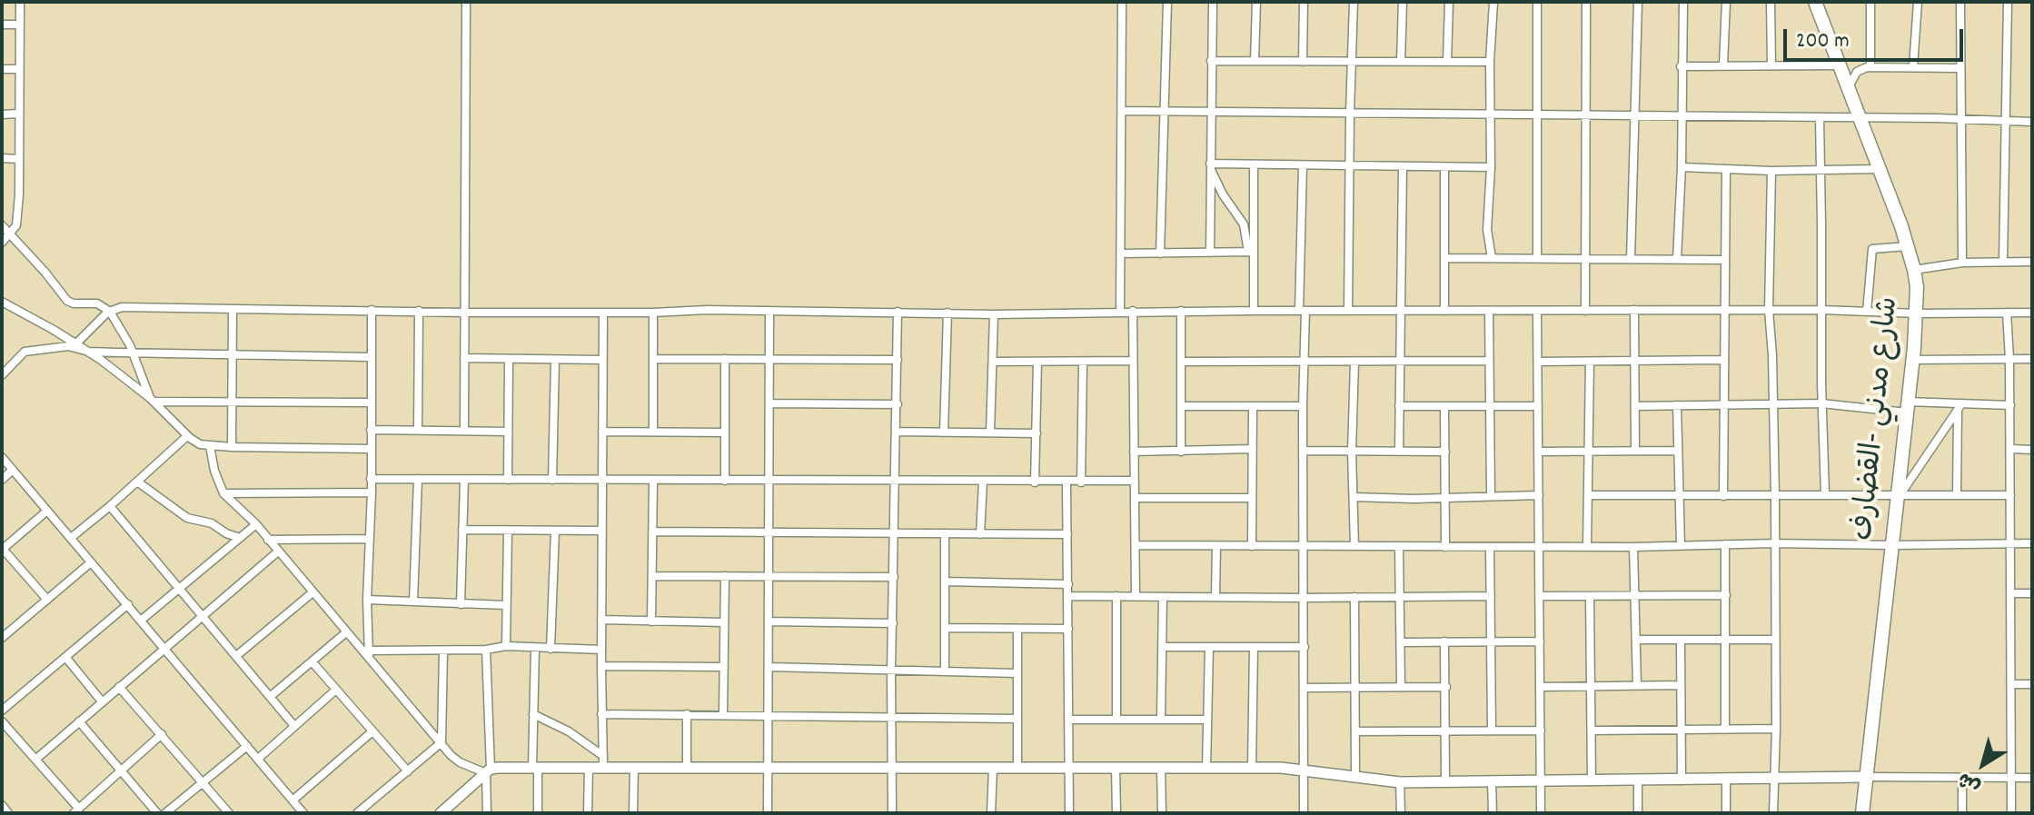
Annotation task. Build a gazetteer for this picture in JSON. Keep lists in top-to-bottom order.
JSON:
{
  "streets": {
    "highway": ["شارع مدني -القضارف"]
  },
  "scale_bar": "200 m",
  "north": "bottom left"
}
